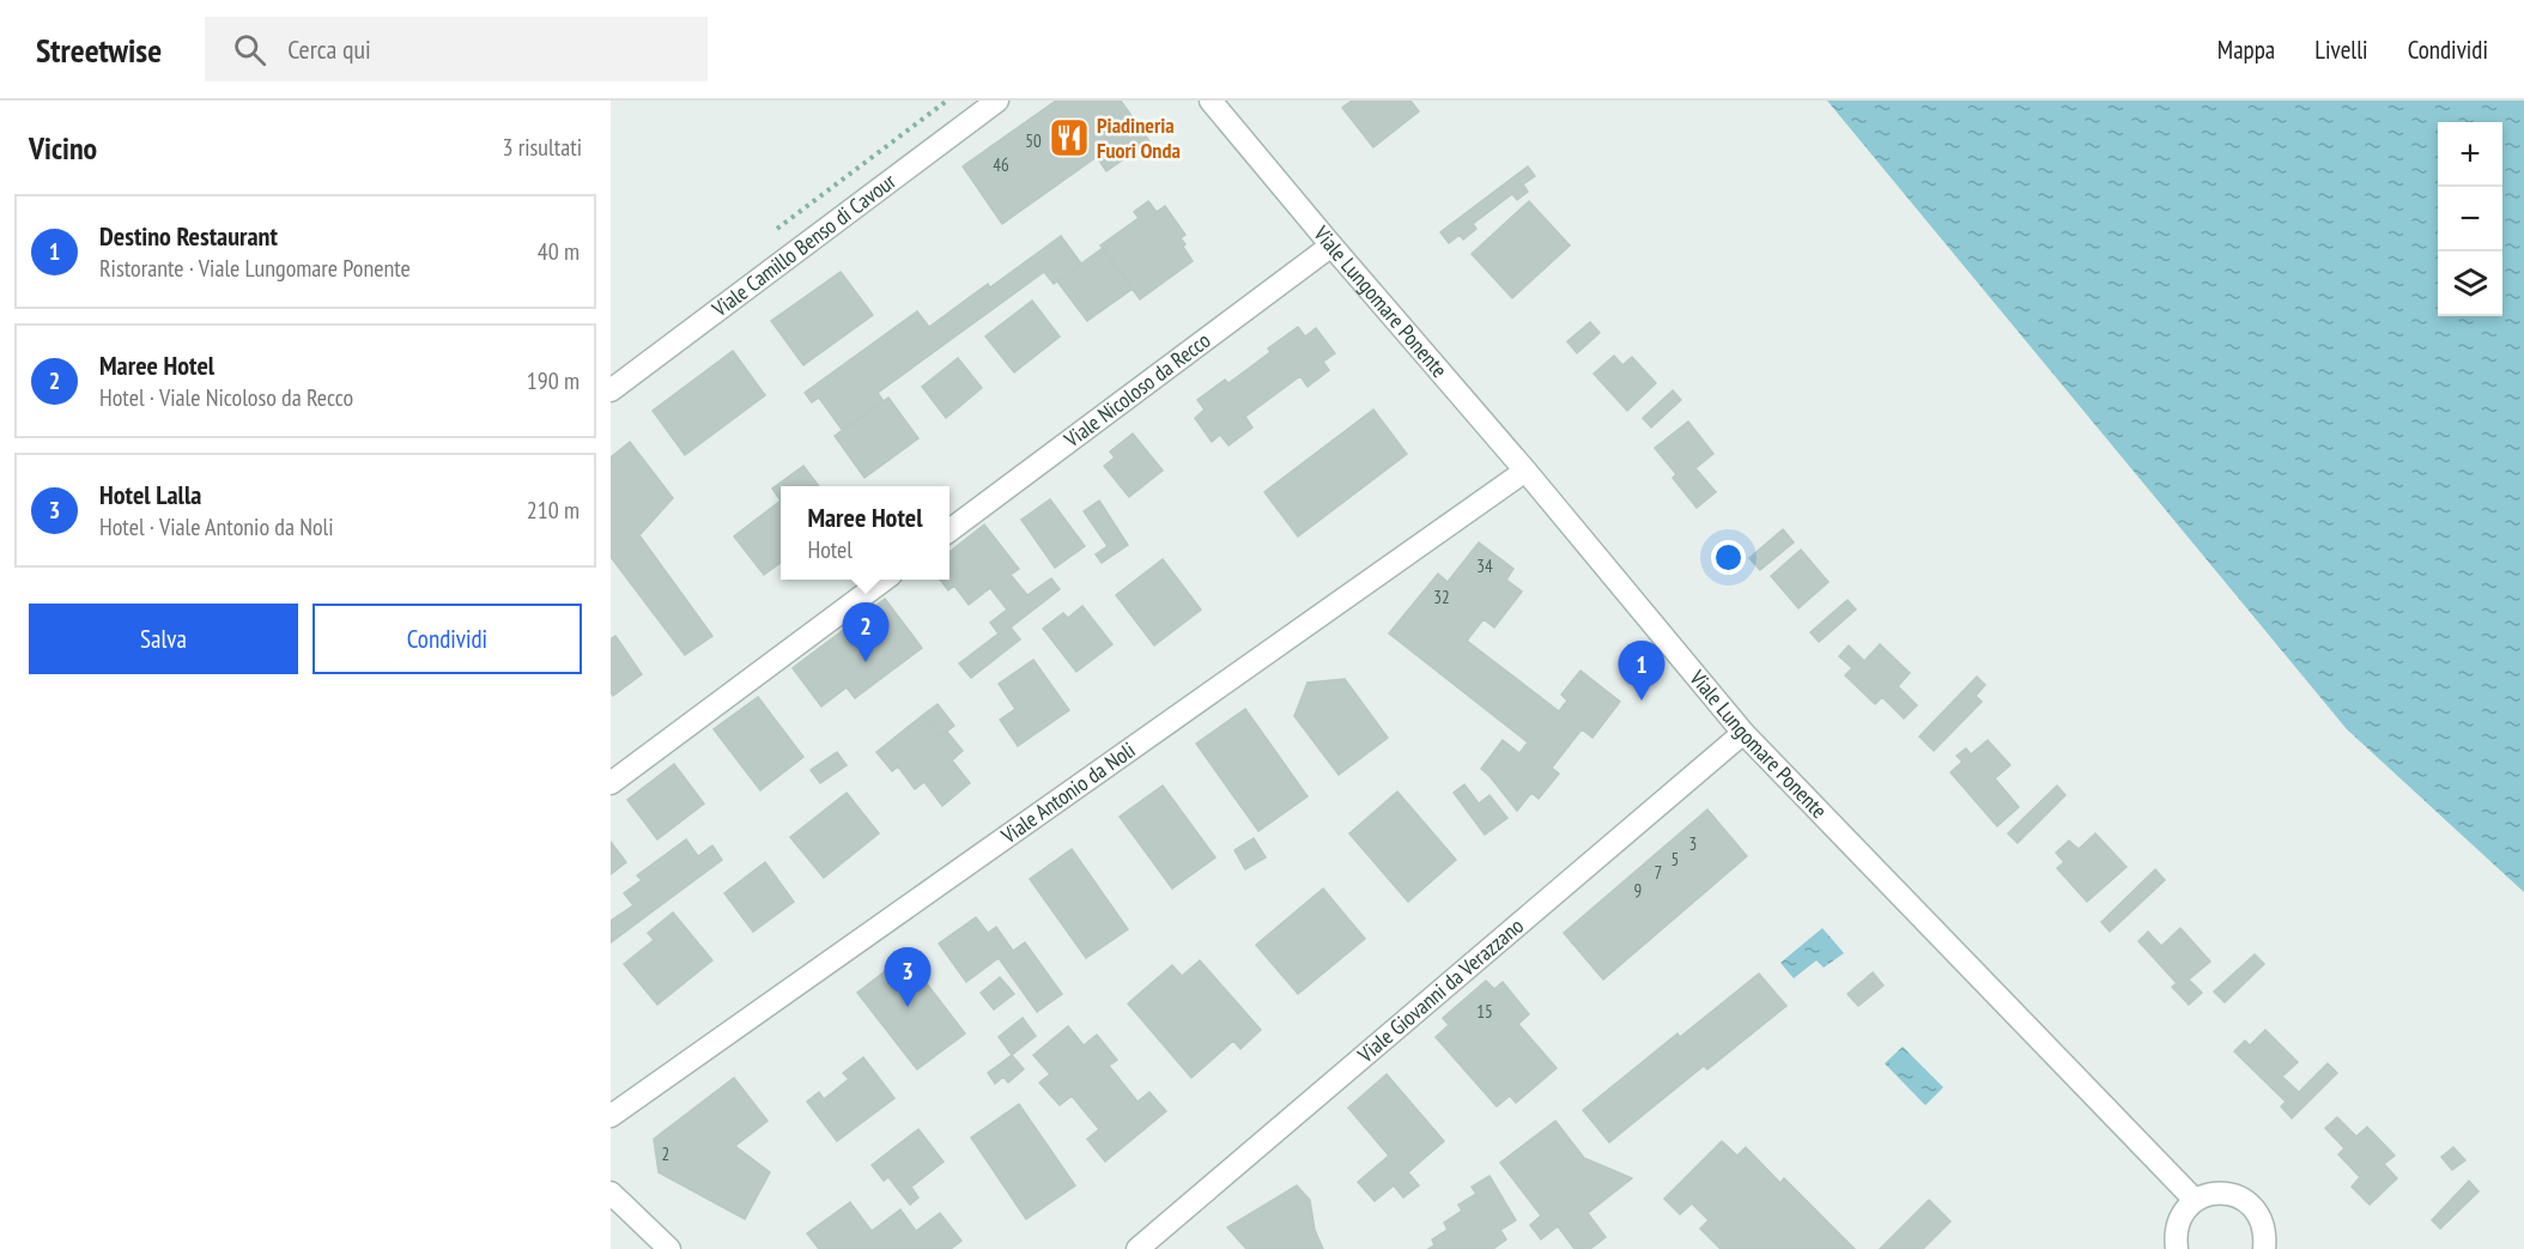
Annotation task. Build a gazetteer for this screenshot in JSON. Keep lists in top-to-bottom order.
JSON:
{
  "streets": {
    "street": [
      "Viale Camillo Benso di Cavour",
      "Viale Lungomare Ponente",
      "Viale Nicoloso da Recco",
      "Viale Antonio da Noli",
      "Viale Giovanni da Verazzano"
    ]
  },
  "crossings": [
    ["Viale Lungomare Ponente", "Viale Nicoloso da Recco"],
    ["Viale Lungomare Ponente", "Viale Antonio da Noli"],
    ["Viale Lungomare Ponente", "Viale Giovanni da Verazzano"]
  ],
  "places": {
    "restaurant": ["Piadineria Fuori Onda"]
  },
  "house_numbers": [
    "50",
    "46",
    "34",
    "32",
    "3",
    "5",
    "7",
    "9",
    "15",
    "2"
  ],
  "page": {
    "header": "Streetwise",
    "search": "Cerca qui",
    "nav": ["Mappa", "Livelli", "Condividi"],
    "heading": ["Vicino", "3 risultati"],
    "map_buttons": ["+", "−"],
    "list": [
      {
        "mark": "1",
        "name": "Destino Restaurant",
        "note": "Ristorante · Viale Lungomare Ponente",
        "value": "40 m"
      },
      {
        "mark": "2",
        "name": "Maree Hotel",
        "note": "Hotel · Viale Nicoloso da Recco",
        "value": "190 m"
      },
      {
        "mark": "3",
        "name": "Hotel Lalla",
        "note": "Hotel · Viale Antonio da Noli",
        "value": "210 m"
      }
    ],
    "popup": ["Maree Hotel", "Hotel"],
    "buttons": ["Salva", "Condividi"],
    "pins": ["2", "1", "3"]
  }
}
